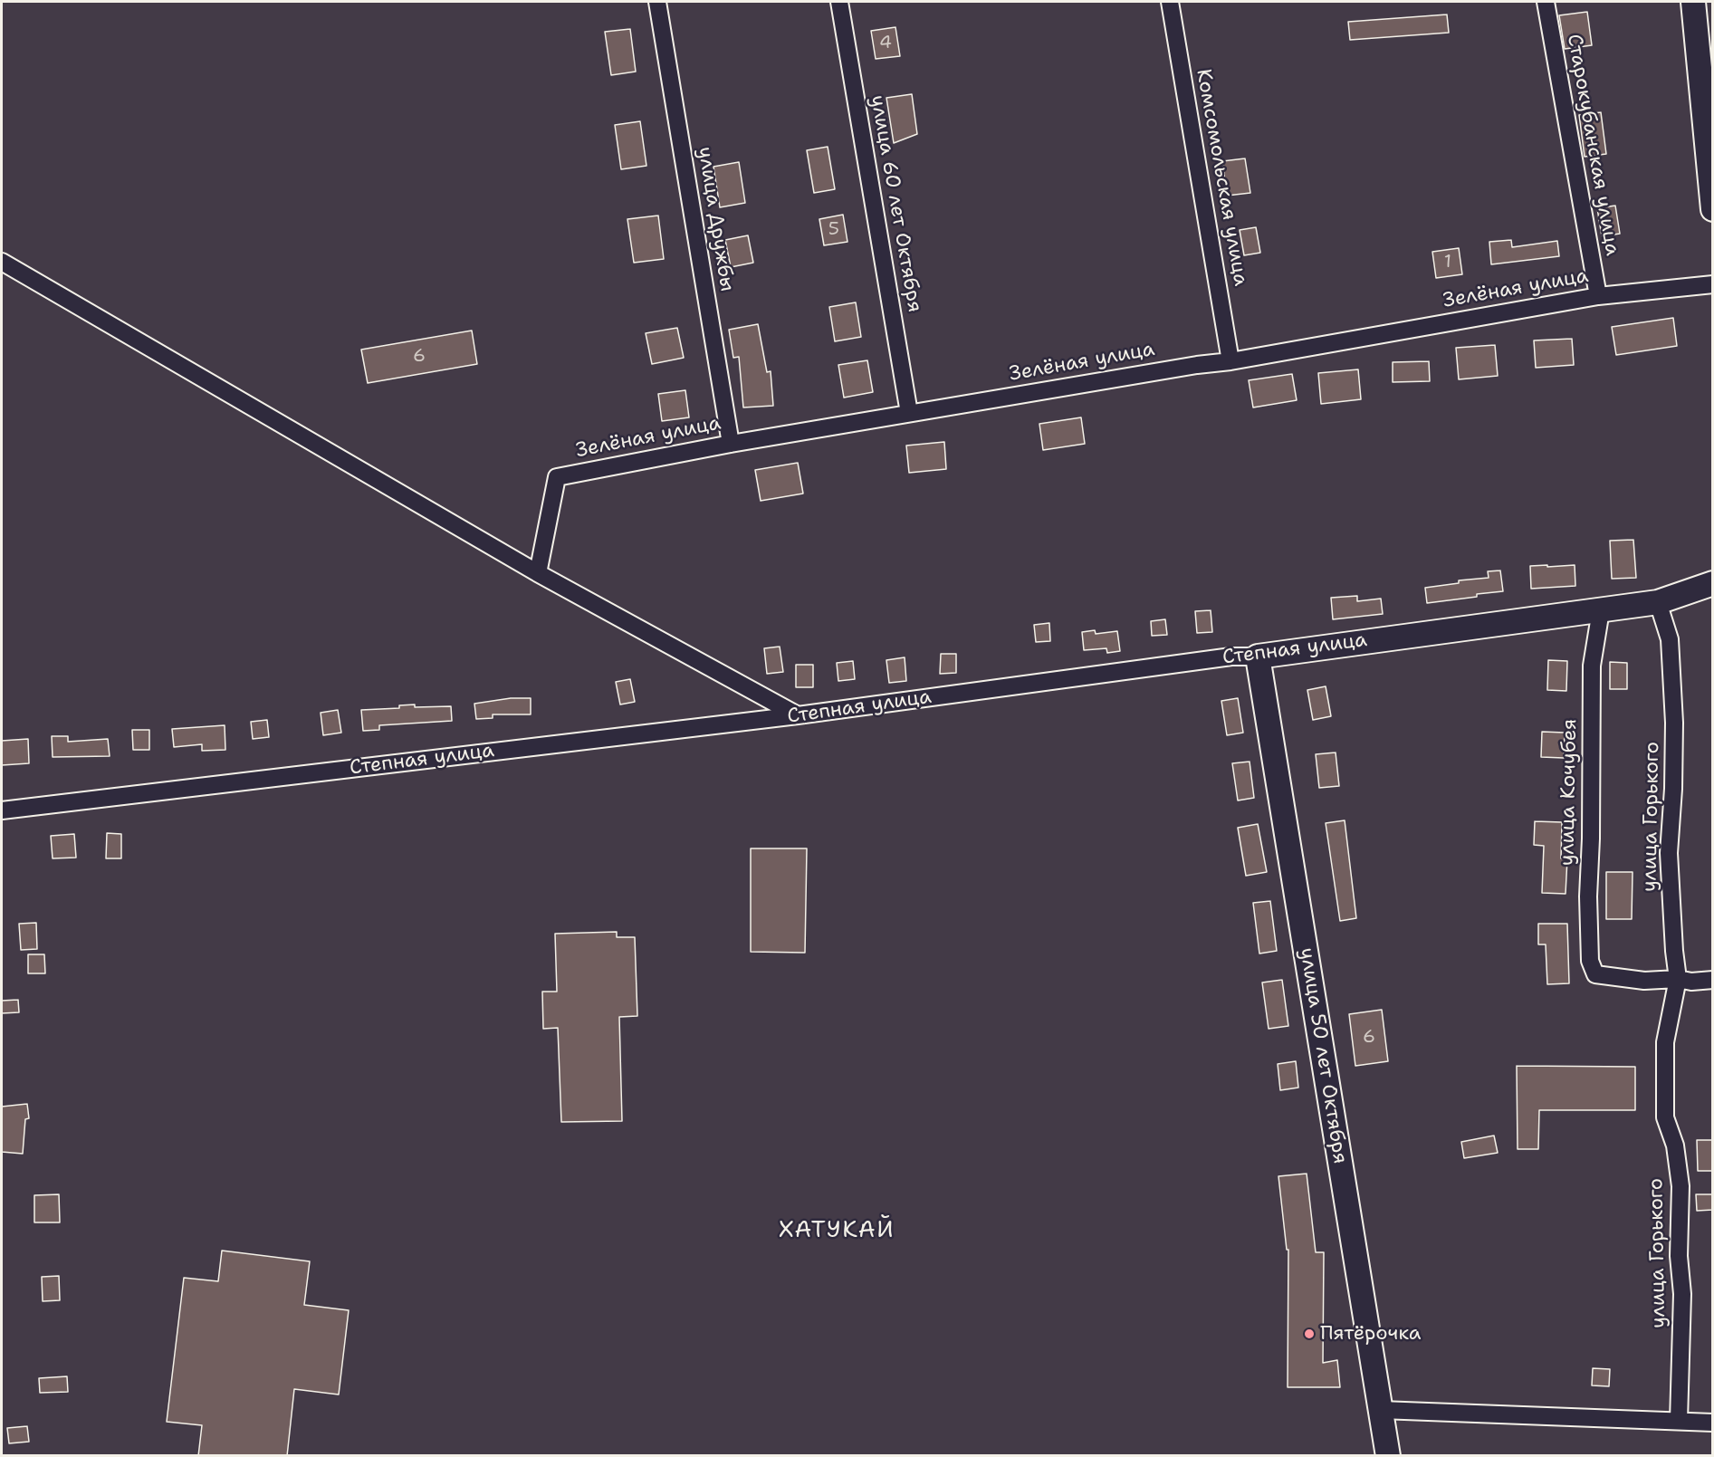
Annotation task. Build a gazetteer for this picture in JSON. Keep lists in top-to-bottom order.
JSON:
{
  "streets": {
    "street": [
      "Старокубанская улица",
      "Комсомольская улица",
      "улица 60 лет Октября",
      "улица Дружбы",
      "Зелёная улица",
      "Степная улица",
      "улица Кочубея",
      "улица Горького",
      "улица 50 лет Октября"
    ]
  },
  "crossings": [
    ["Старокубанская улица", "Зелёная улица"],
    ["Комсомольская улица", "Зелёная улица"],
    ["улица 60 лет Октября", "Зелёная улица"],
    ["улица Дружбы", "Зелёная улица"],
    ["Степная улица", "улица Кочубея"],
    ["Степная улица", "улица Горького"],
    ["Степная улица", "улица 50 лет Октября"],
    ["улица Кочубея", "улица Горького"]
  ],
  "districts": ["ХАТУКАЙ"],
  "places": ["Пятёрочка"],
  "house_numbers": [
    "4",
    "5",
    "1",
    "6",
    "6"
  ]
}
